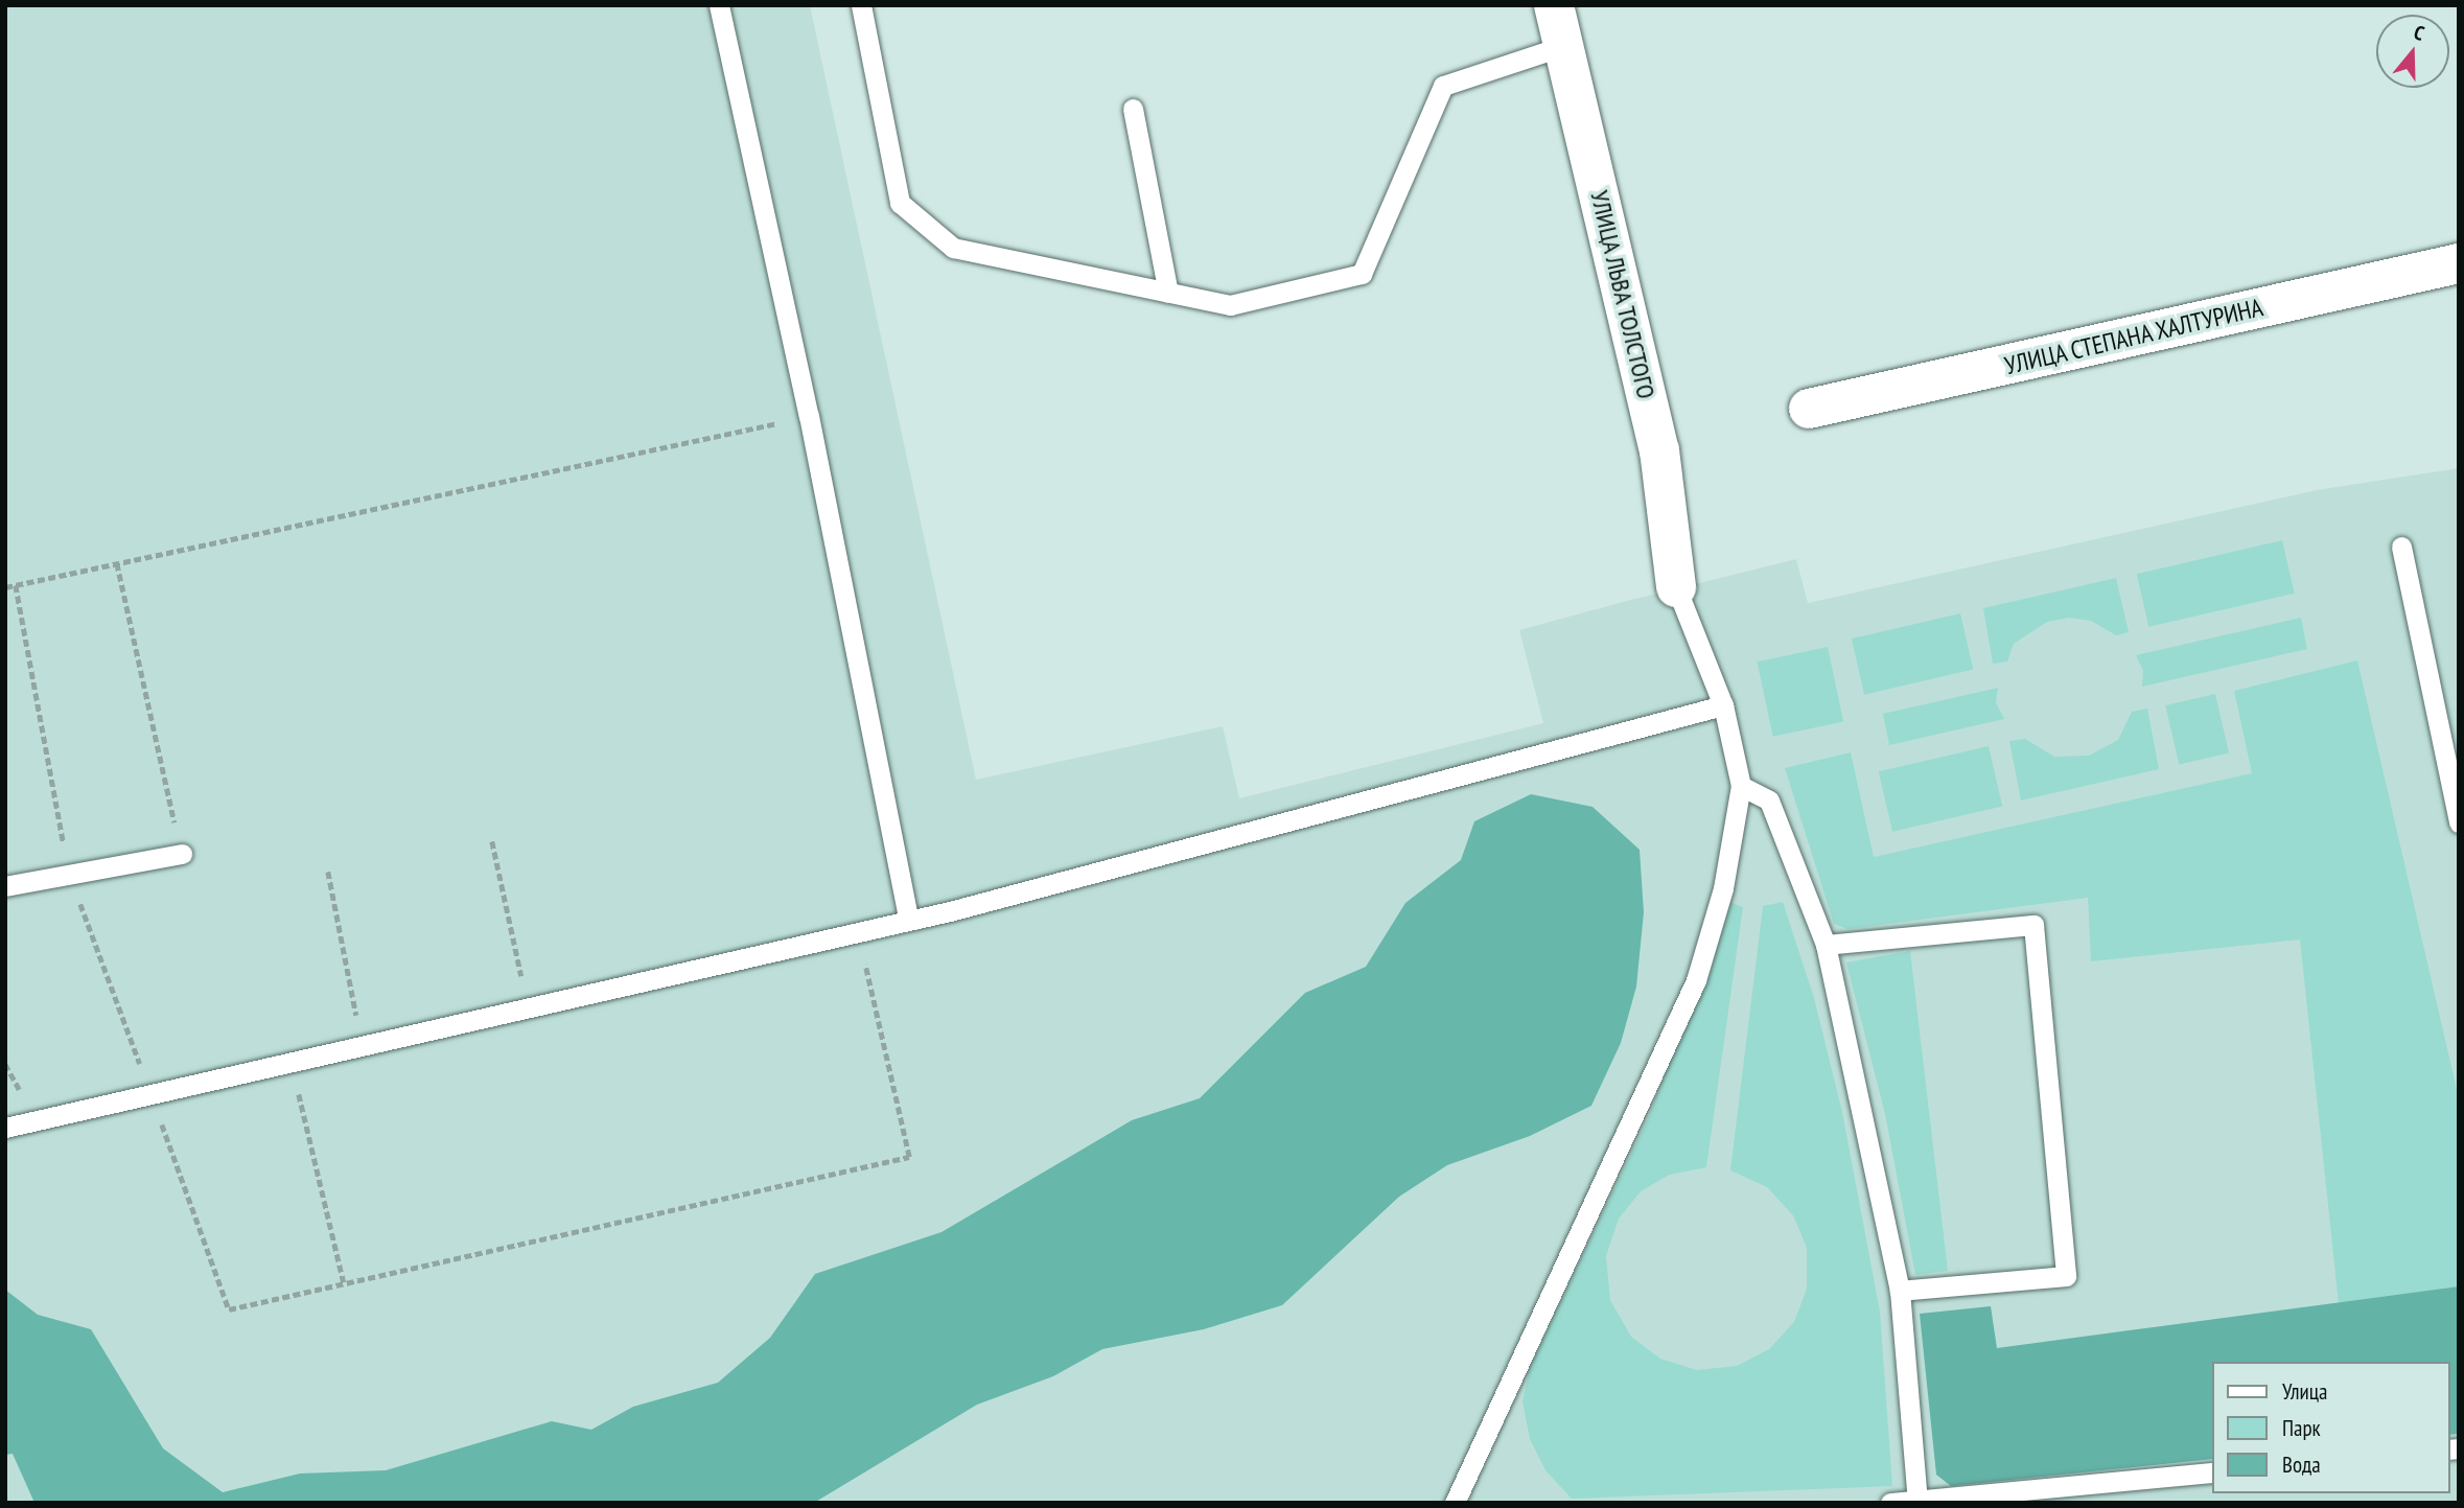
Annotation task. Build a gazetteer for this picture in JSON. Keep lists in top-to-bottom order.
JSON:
{
  "streets": {
    "street": ["УЛИЦА ЛЬВА ТОЛСТОГО", "УЛИЦА СТЕПАНА ХАЛТУРИНА"]
  },
  "legend": ["Улица", "Парк", "Вода"],
  "north": "top"
}
